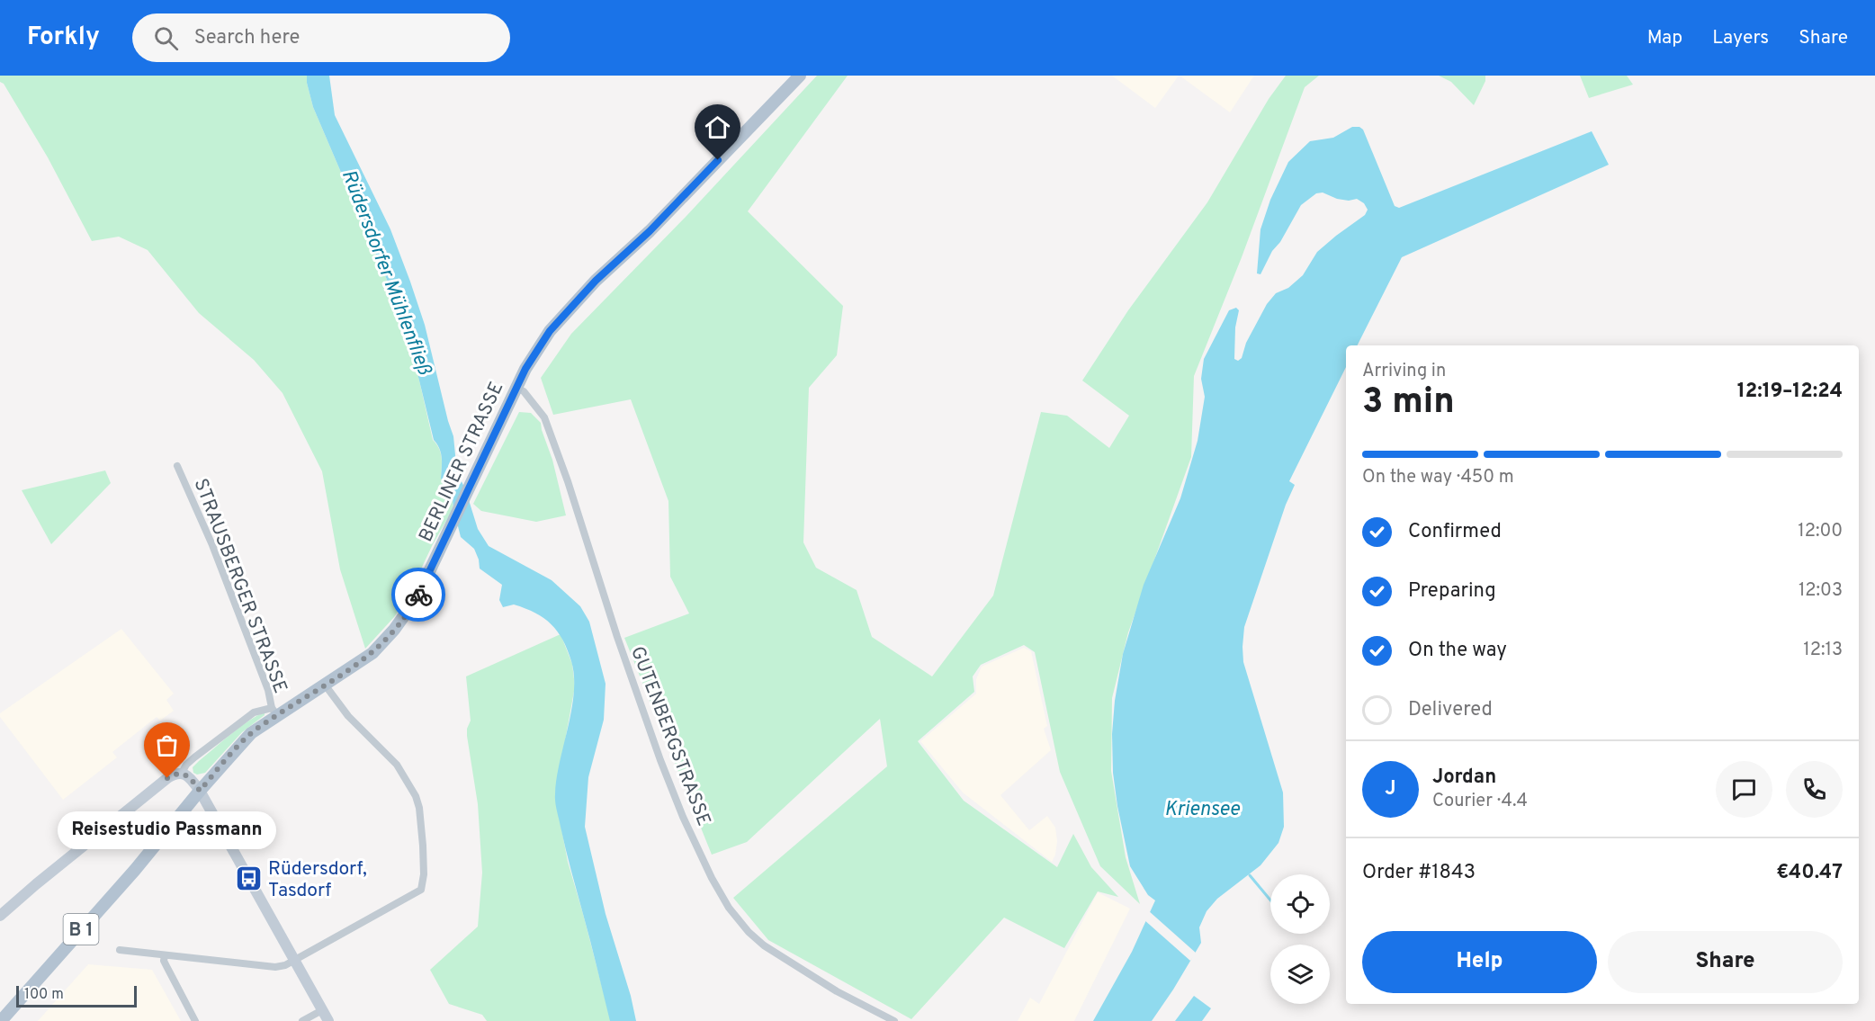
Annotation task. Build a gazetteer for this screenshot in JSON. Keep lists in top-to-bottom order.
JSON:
{
  "streets": {
    "main road": ["BERLINER STRASSE", "B 1"],
    "street": ["STRAUSBERGER STRASSE", "GUTENBERGSTRASSE"]
  },
  "crossings": [
    ["BERLINER STRASSE", "STRAUSBERGER STRASSE"],
    ["BERLINER STRASSE", "GUTENBERGSTRASSE"]
  ],
  "water": ["Rüdersdorfer Mühlenfließ", "Kriensee"],
  "places": {
    "other": ["Reisestudio Passmann"],
    "bus stop": ["Rüdersdorf, Tasdorf"]
  },
  "scale_bar": "100 m",
  "page": {
    "header": "Forkly",
    "search": "Search here",
    "nav": ["Map", "Layers", "Share"],
    "heading": ["3 min", "Arriving in", "12:19–12:24"],
    "panel": [
      "Jordan",
      "Courier · 4.4",
      "Order #1843",
      "€40.47"
    ],
    "bar": "On the way · 450 m",
    "list": [
      ["Confirmed", "12:00"],
      ["Preparing", "12:03"],
      ["On the way", "12:13"],
      "Delivered"
    ],
    "round": "J",
    "bubble": "Reisestudio Passmann",
    "buttons": ["Help", "Share"],
    "scale": "100 m"
  }
}
